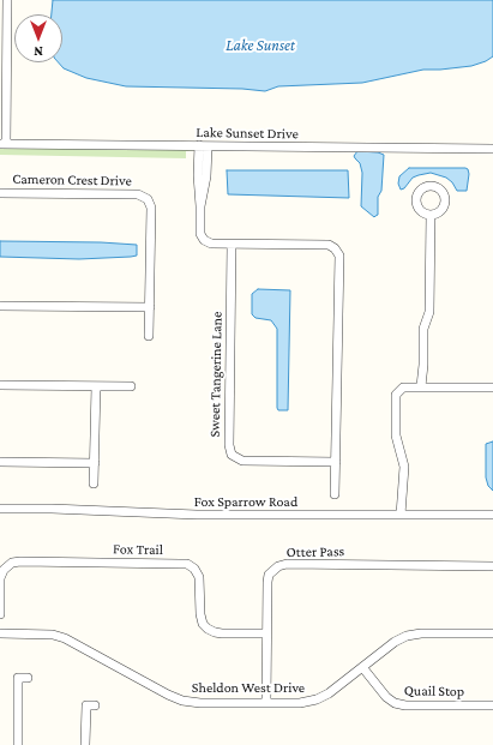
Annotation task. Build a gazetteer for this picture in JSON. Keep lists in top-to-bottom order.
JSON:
{
  "streets": {
    "street": [
      "Lake Sunset Drive",
      "Cameron Crest Drive",
      "Sweet Tangerine Lane",
      "Fox Sparrow Road",
      "Fox Trail",
      "Otter Pass",
      "Sheldon West Drive",
      "Quail Stop"
    ]
  },
  "crossings": [
    ["Fox Trail", "Otter Pass"],
    ["Otter Pass", "Sheldon West Drive"],
    ["Sheldon West Drive", "Quail Stop"]
  ],
  "water": ["Lake Sunset"],
  "north": "bottom"
}
